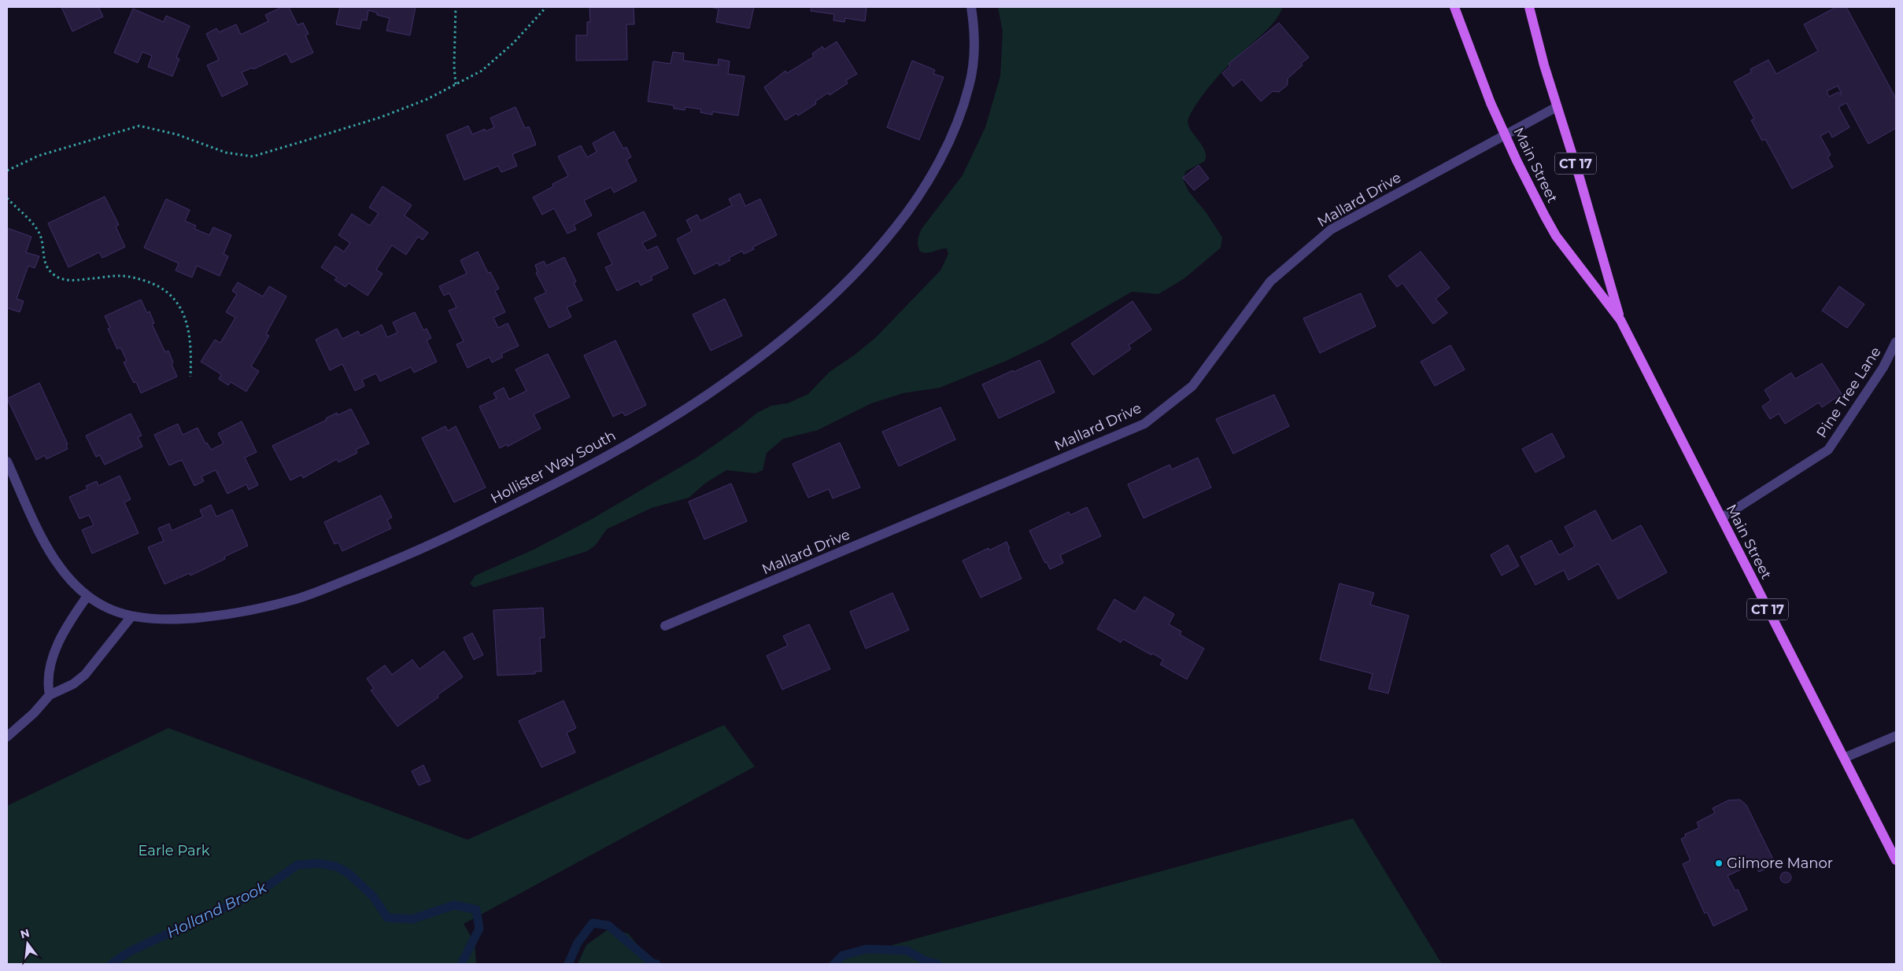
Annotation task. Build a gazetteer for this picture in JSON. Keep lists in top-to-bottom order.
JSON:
{
  "streets": {
    "main road": ["CT 17", "Main Street"],
    "street": ["Mallard Drive", "Pine Tree Lane", "Hollister Way South"]
  },
  "crossings": [
    ["Main Street", "Mallard Drive"],
    ["Main Street", "Pine Tree Lane"]
  ],
  "water": ["Holland Brook"],
  "parks": ["Earle Park"],
  "places": ["Gilmore Manor"],
  "north": "top"
}
